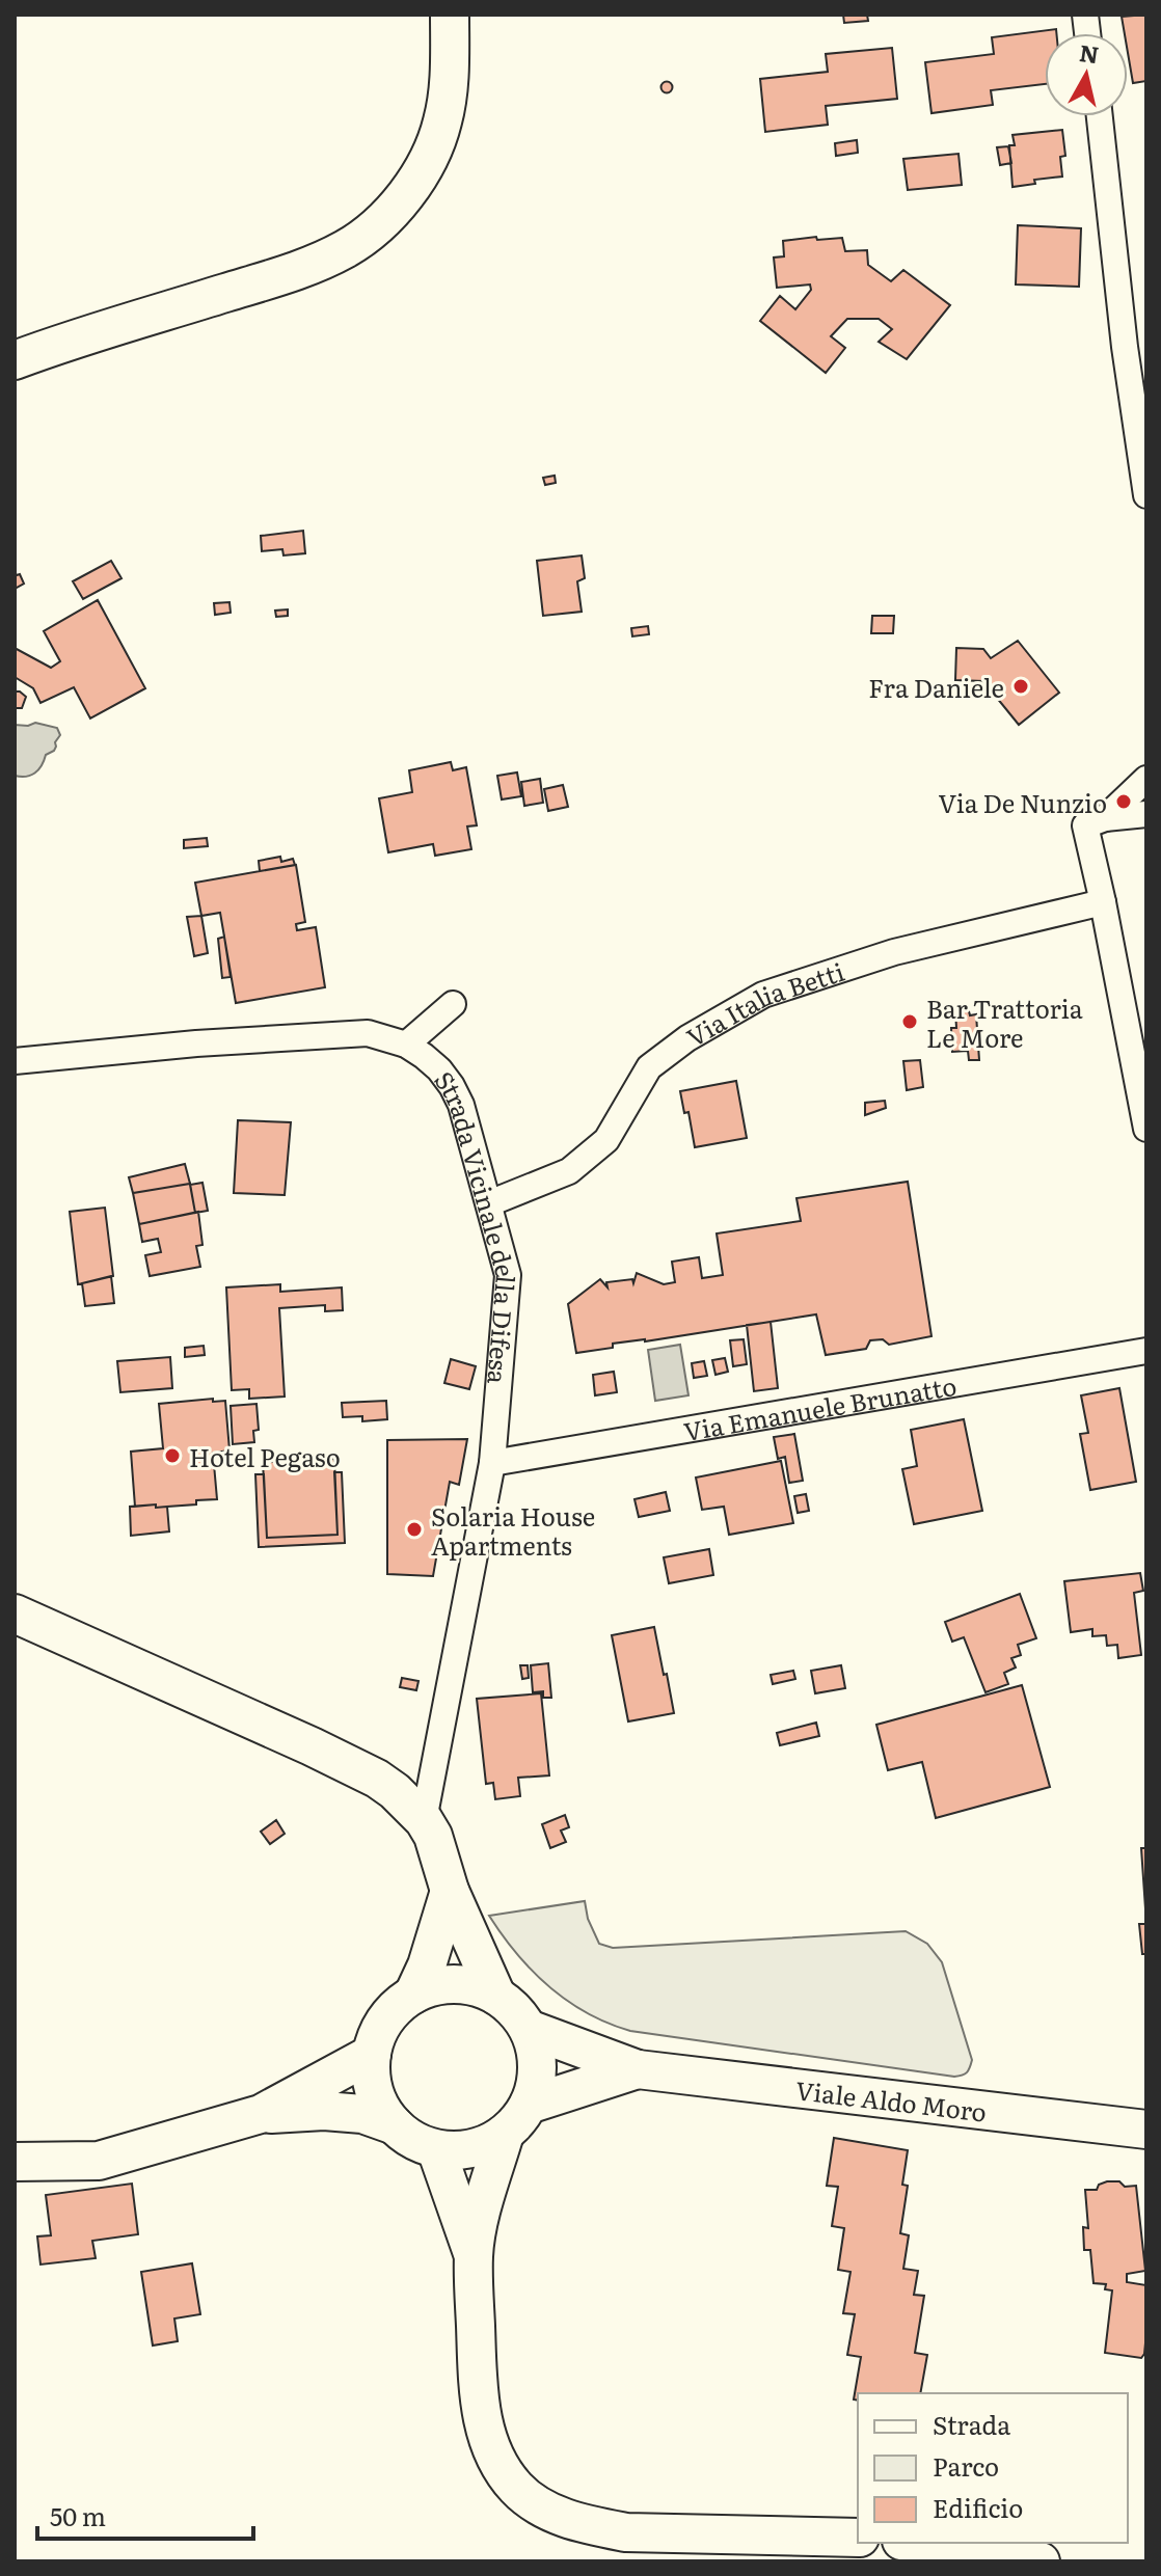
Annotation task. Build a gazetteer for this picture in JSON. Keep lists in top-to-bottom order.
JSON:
{
  "streets": {
    "main road": ["Viale Aldo Moro"],
    "street": ["Via Italia Betti", "Strada Vicinale della Difesa", "Via Emanuele Brunatto"]
  },
  "crossings": [
    ["Via Italia Betti", "Strada Vicinale della Difesa"],
    ["Strada Vicinale della Difesa", "Via Emanuele Brunatto"]
  ],
  "places": [
    "Fra Daniele",
    "Via De Nunzio",
    "Bar Trattoria Le More",
    "Hotel Pegaso",
    "Solaria House Apartments"
  ],
  "legend": ["Strada", "Parco", "Edificio"],
  "scale_bar": "50 m",
  "north": "top"
}
